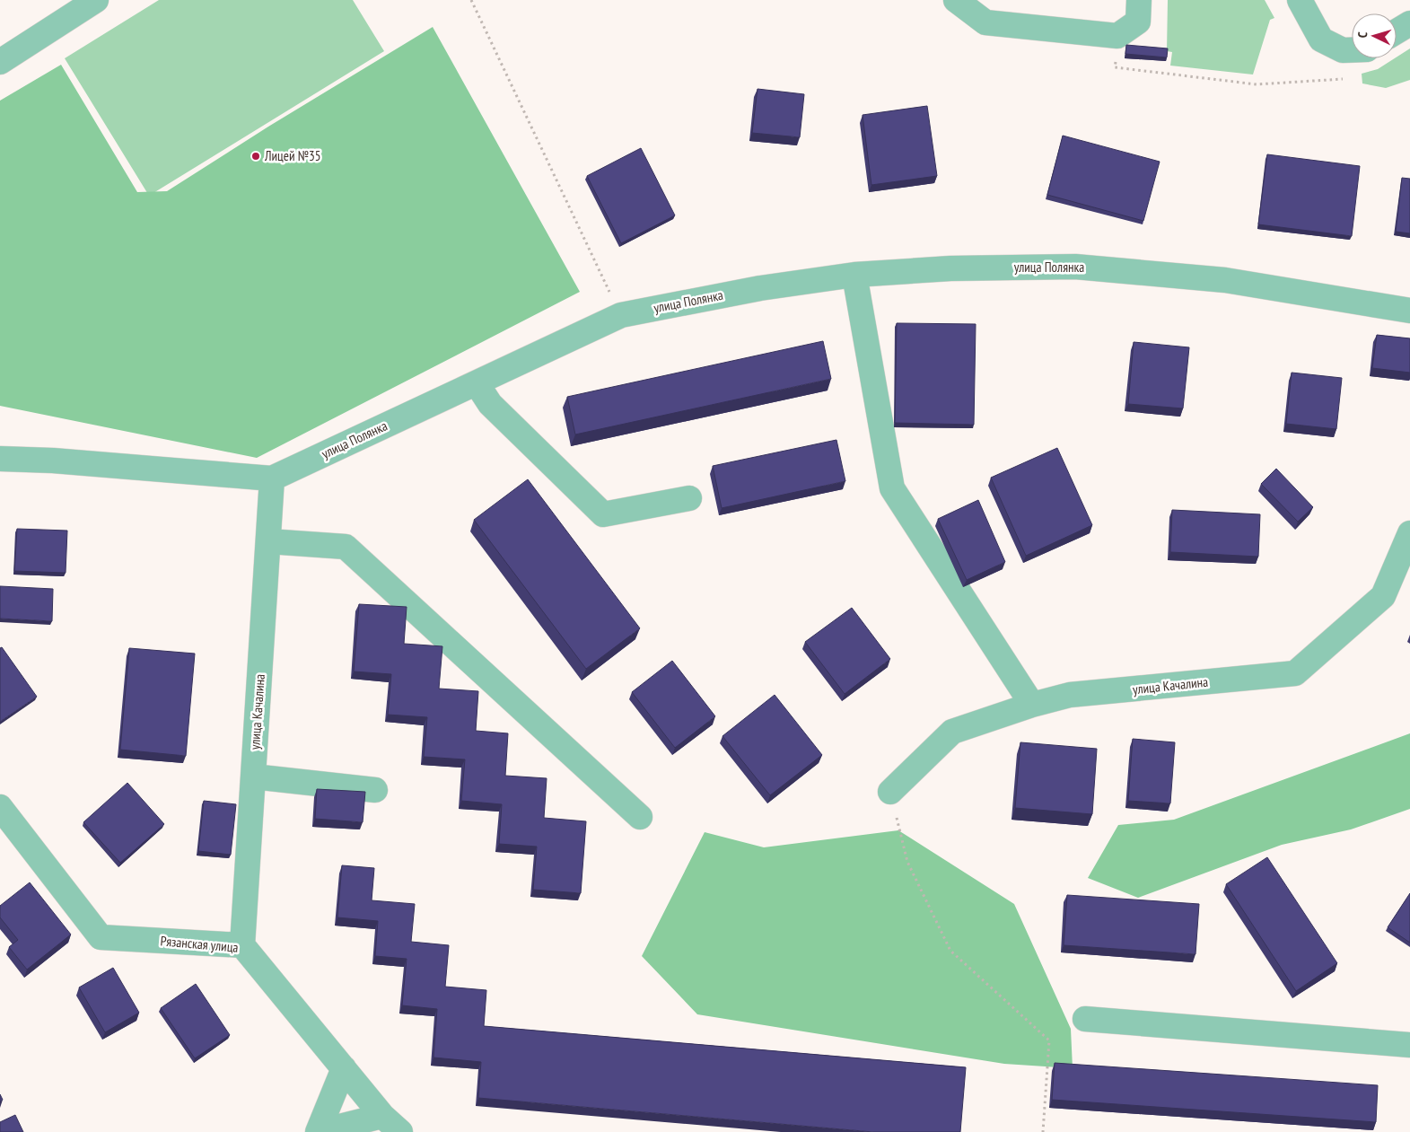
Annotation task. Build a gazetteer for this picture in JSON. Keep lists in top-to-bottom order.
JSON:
{
  "streets": {
    "street": ["улица Полянка", "улица Качалина", "Рязанская улица"]
  },
  "crossings": [
    ["улица Полянка", "улица Качалина"],
    ["улица Качалина", "Рязанская улица"]
  ],
  "places": ["Лицей №35"],
  "north": "left"
}
